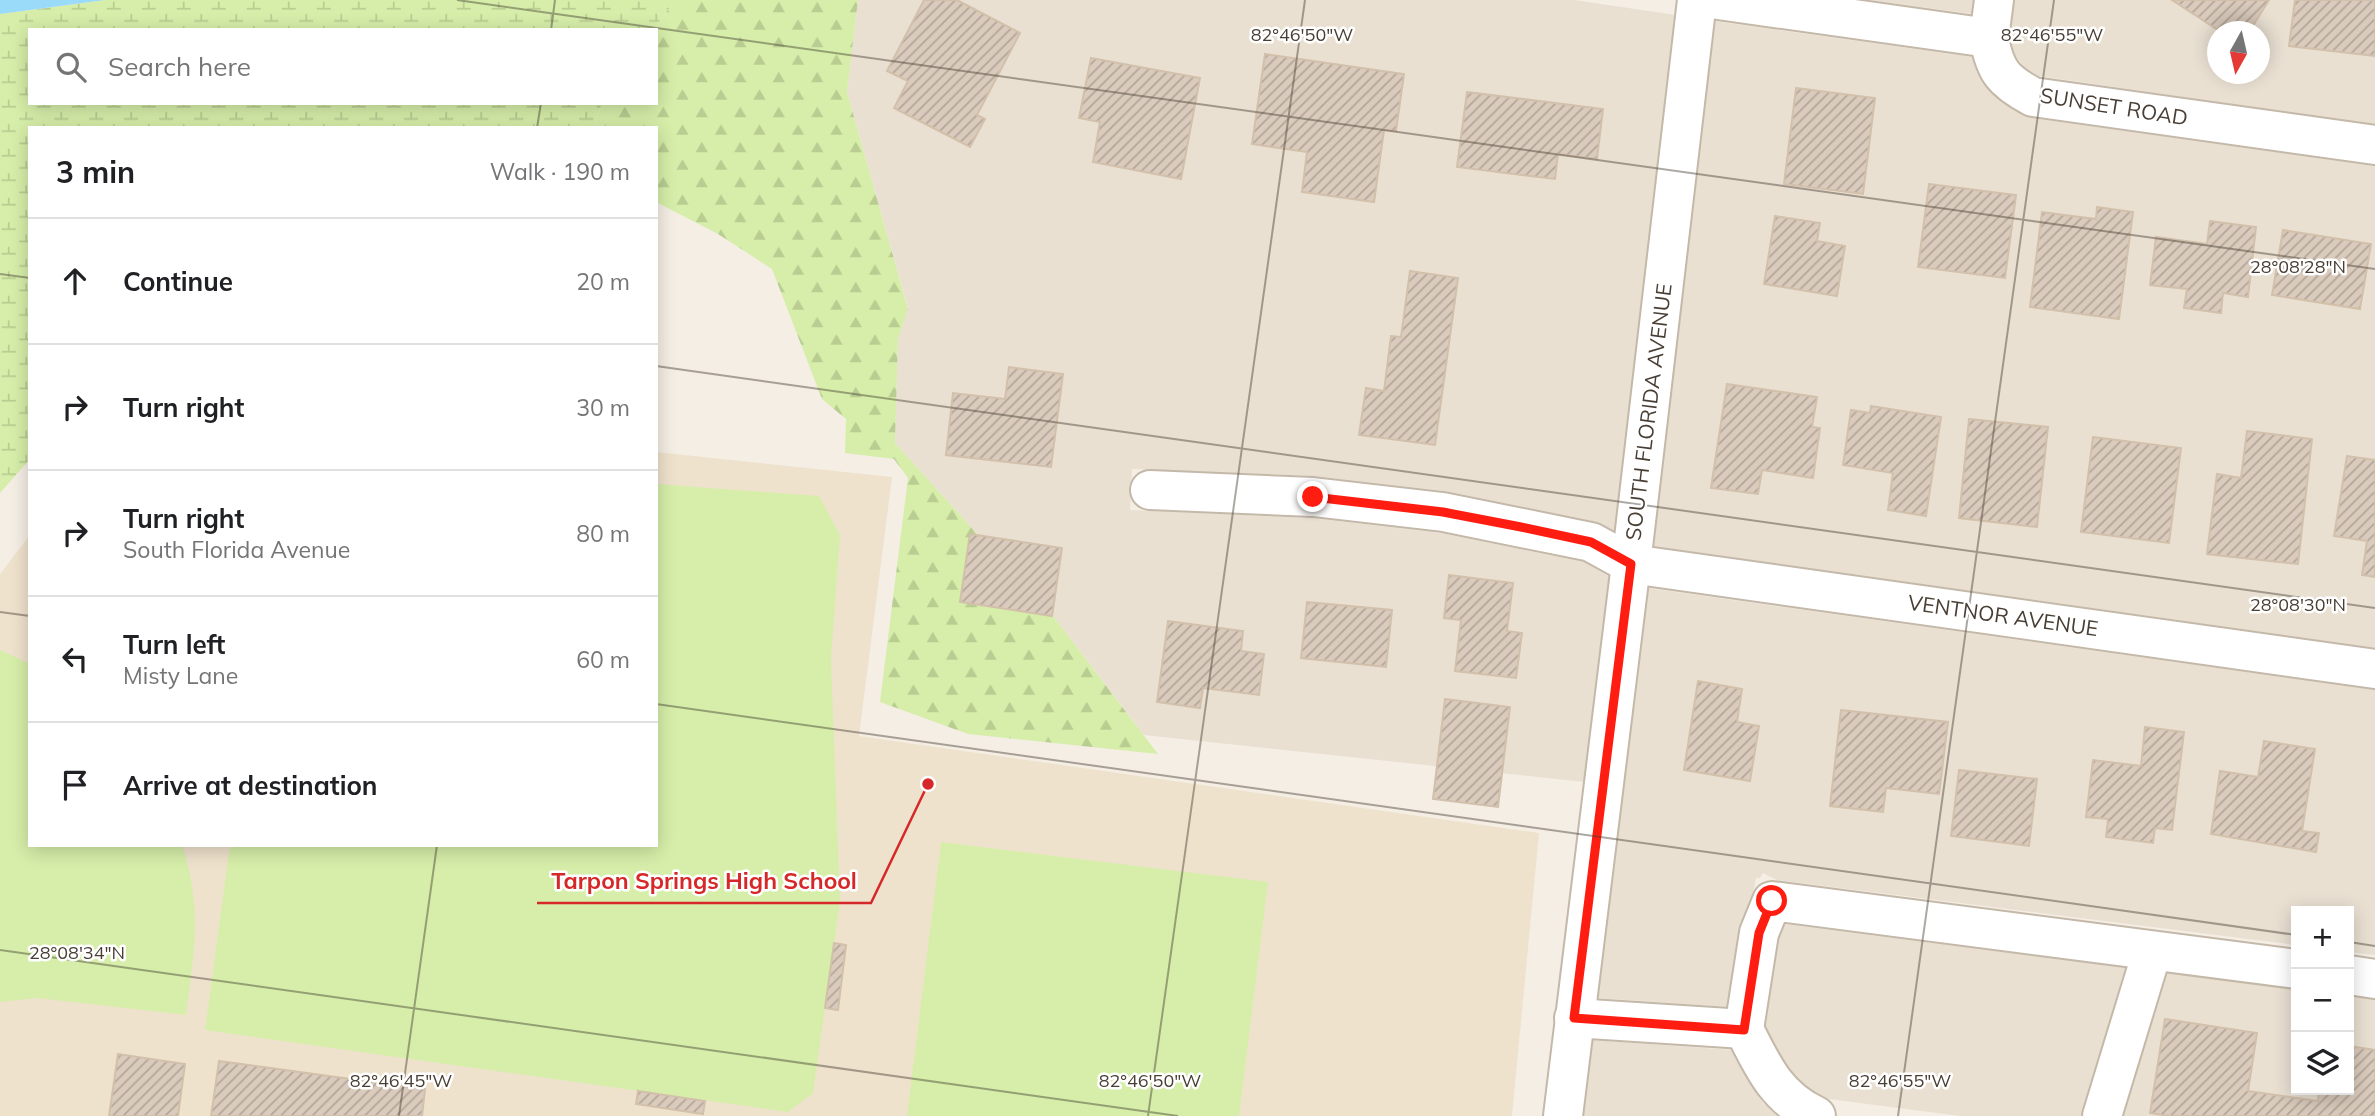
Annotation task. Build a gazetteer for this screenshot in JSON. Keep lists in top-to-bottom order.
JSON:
{
  "streets": {
    "street": ["SUNSET ROAD", "SOUTH FLORIDA AVENUE", "VENTNOR AVENUE"]
  },
  "crossings": [
    ["SOUTH FLORIDA AVENUE", "VENTNOR AVENUE"]
  ],
  "places": ["Tarpon Springs High School"],
  "north": "bottom",
  "page": {
    "search": "Search here",
    "heading": ["3 min", "Walk · 190 m"],
    "list": [
      ["Continue", "20 m"],
      ["Turn right", "30 m"],
      ["Turn right", "South Florida Avenue", "80 m"],
      ["Turn left", "Misty Lane", "60 m"],
      "Arrive at destination"
    ],
    "map_buttons": ["+", "−"]
  },
  "coordinates": [
    "82°46'50\"W",
    "82°46'55\"W",
    "28°08'28\"N",
    "28°08'30\"N",
    "28°08'34\"N",
    "82°46'45\"W"
  ]
}
